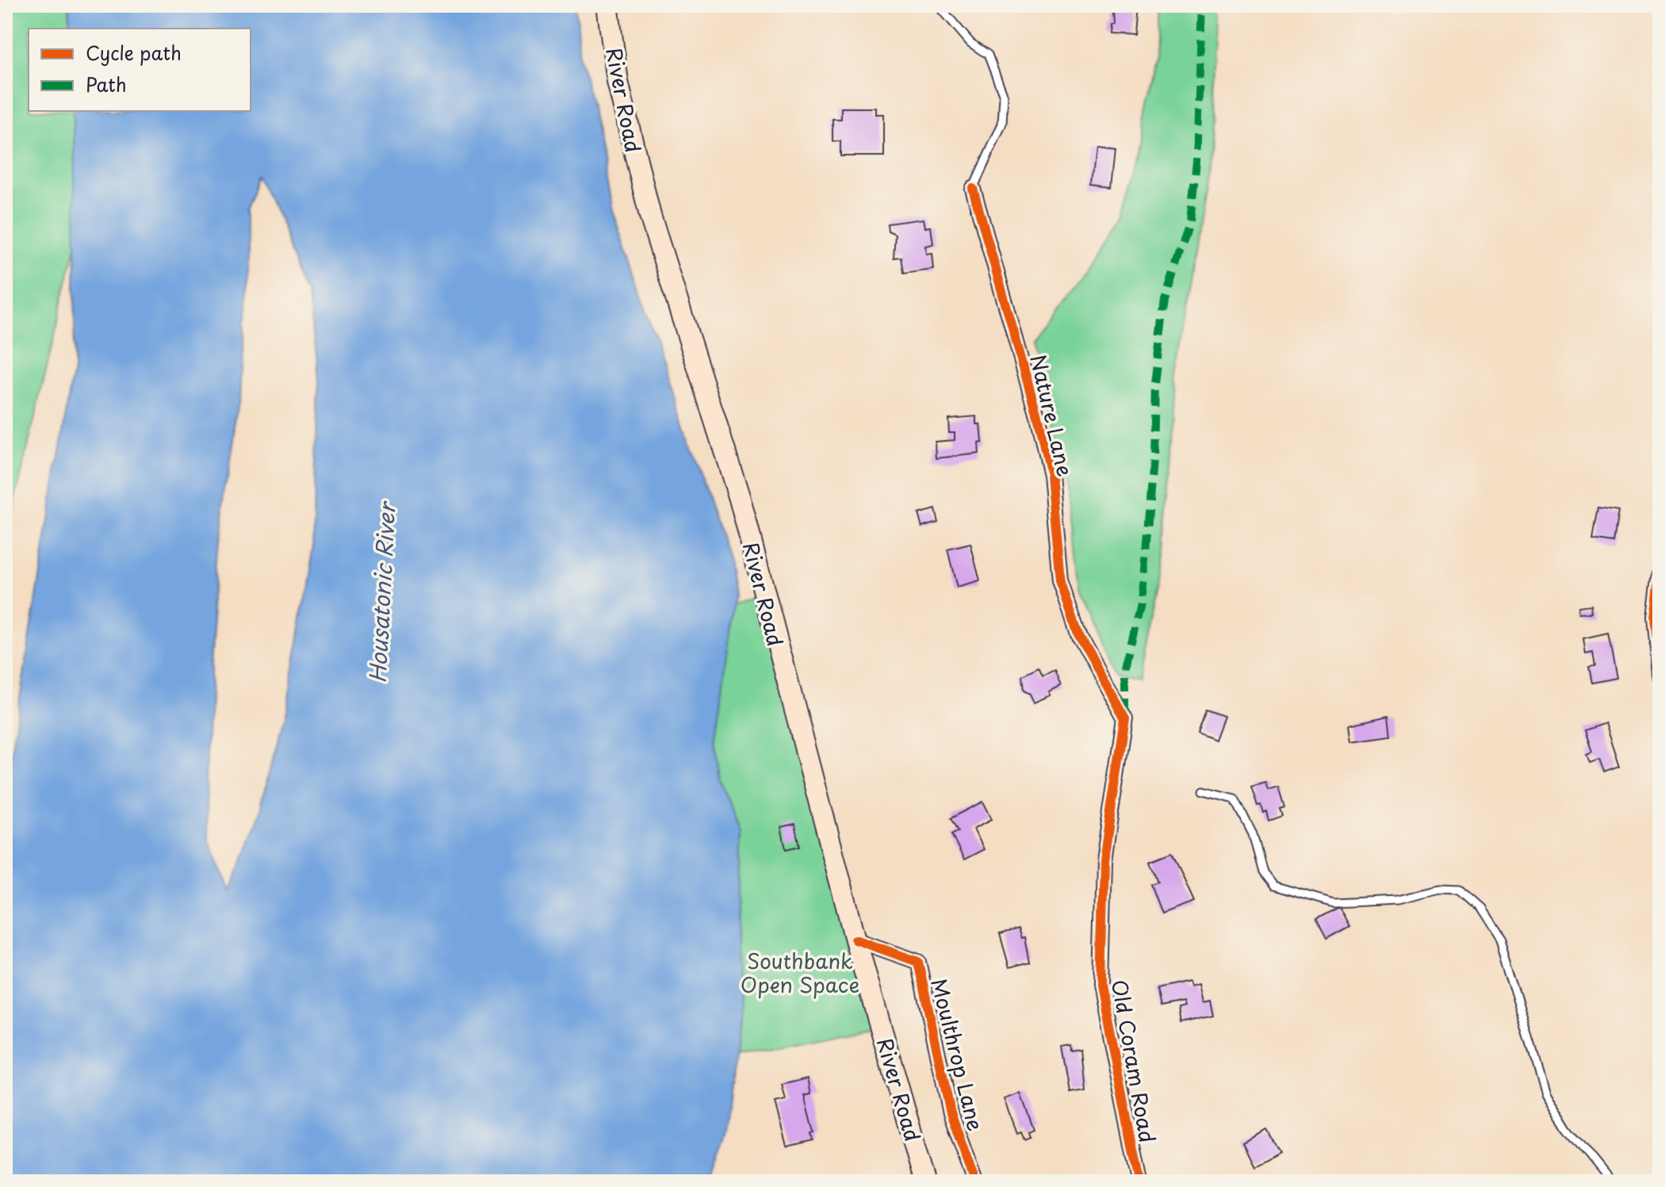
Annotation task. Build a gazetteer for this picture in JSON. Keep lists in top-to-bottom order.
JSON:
{
  "streets": {
    "main road": ["River Road"],
    "street": ["Nature Lane", "Moulthrop Lane", "Old Coram Road"]
  },
  "crossings": [
    ["River Road", "Moulthrop Lane"],
    ["Nature Lane", "Old Coram Road"]
  ],
  "water": ["Housatonic River"],
  "parks": ["Southbank Open Space"],
  "legend": ["Cycle path", "Path"]
}
